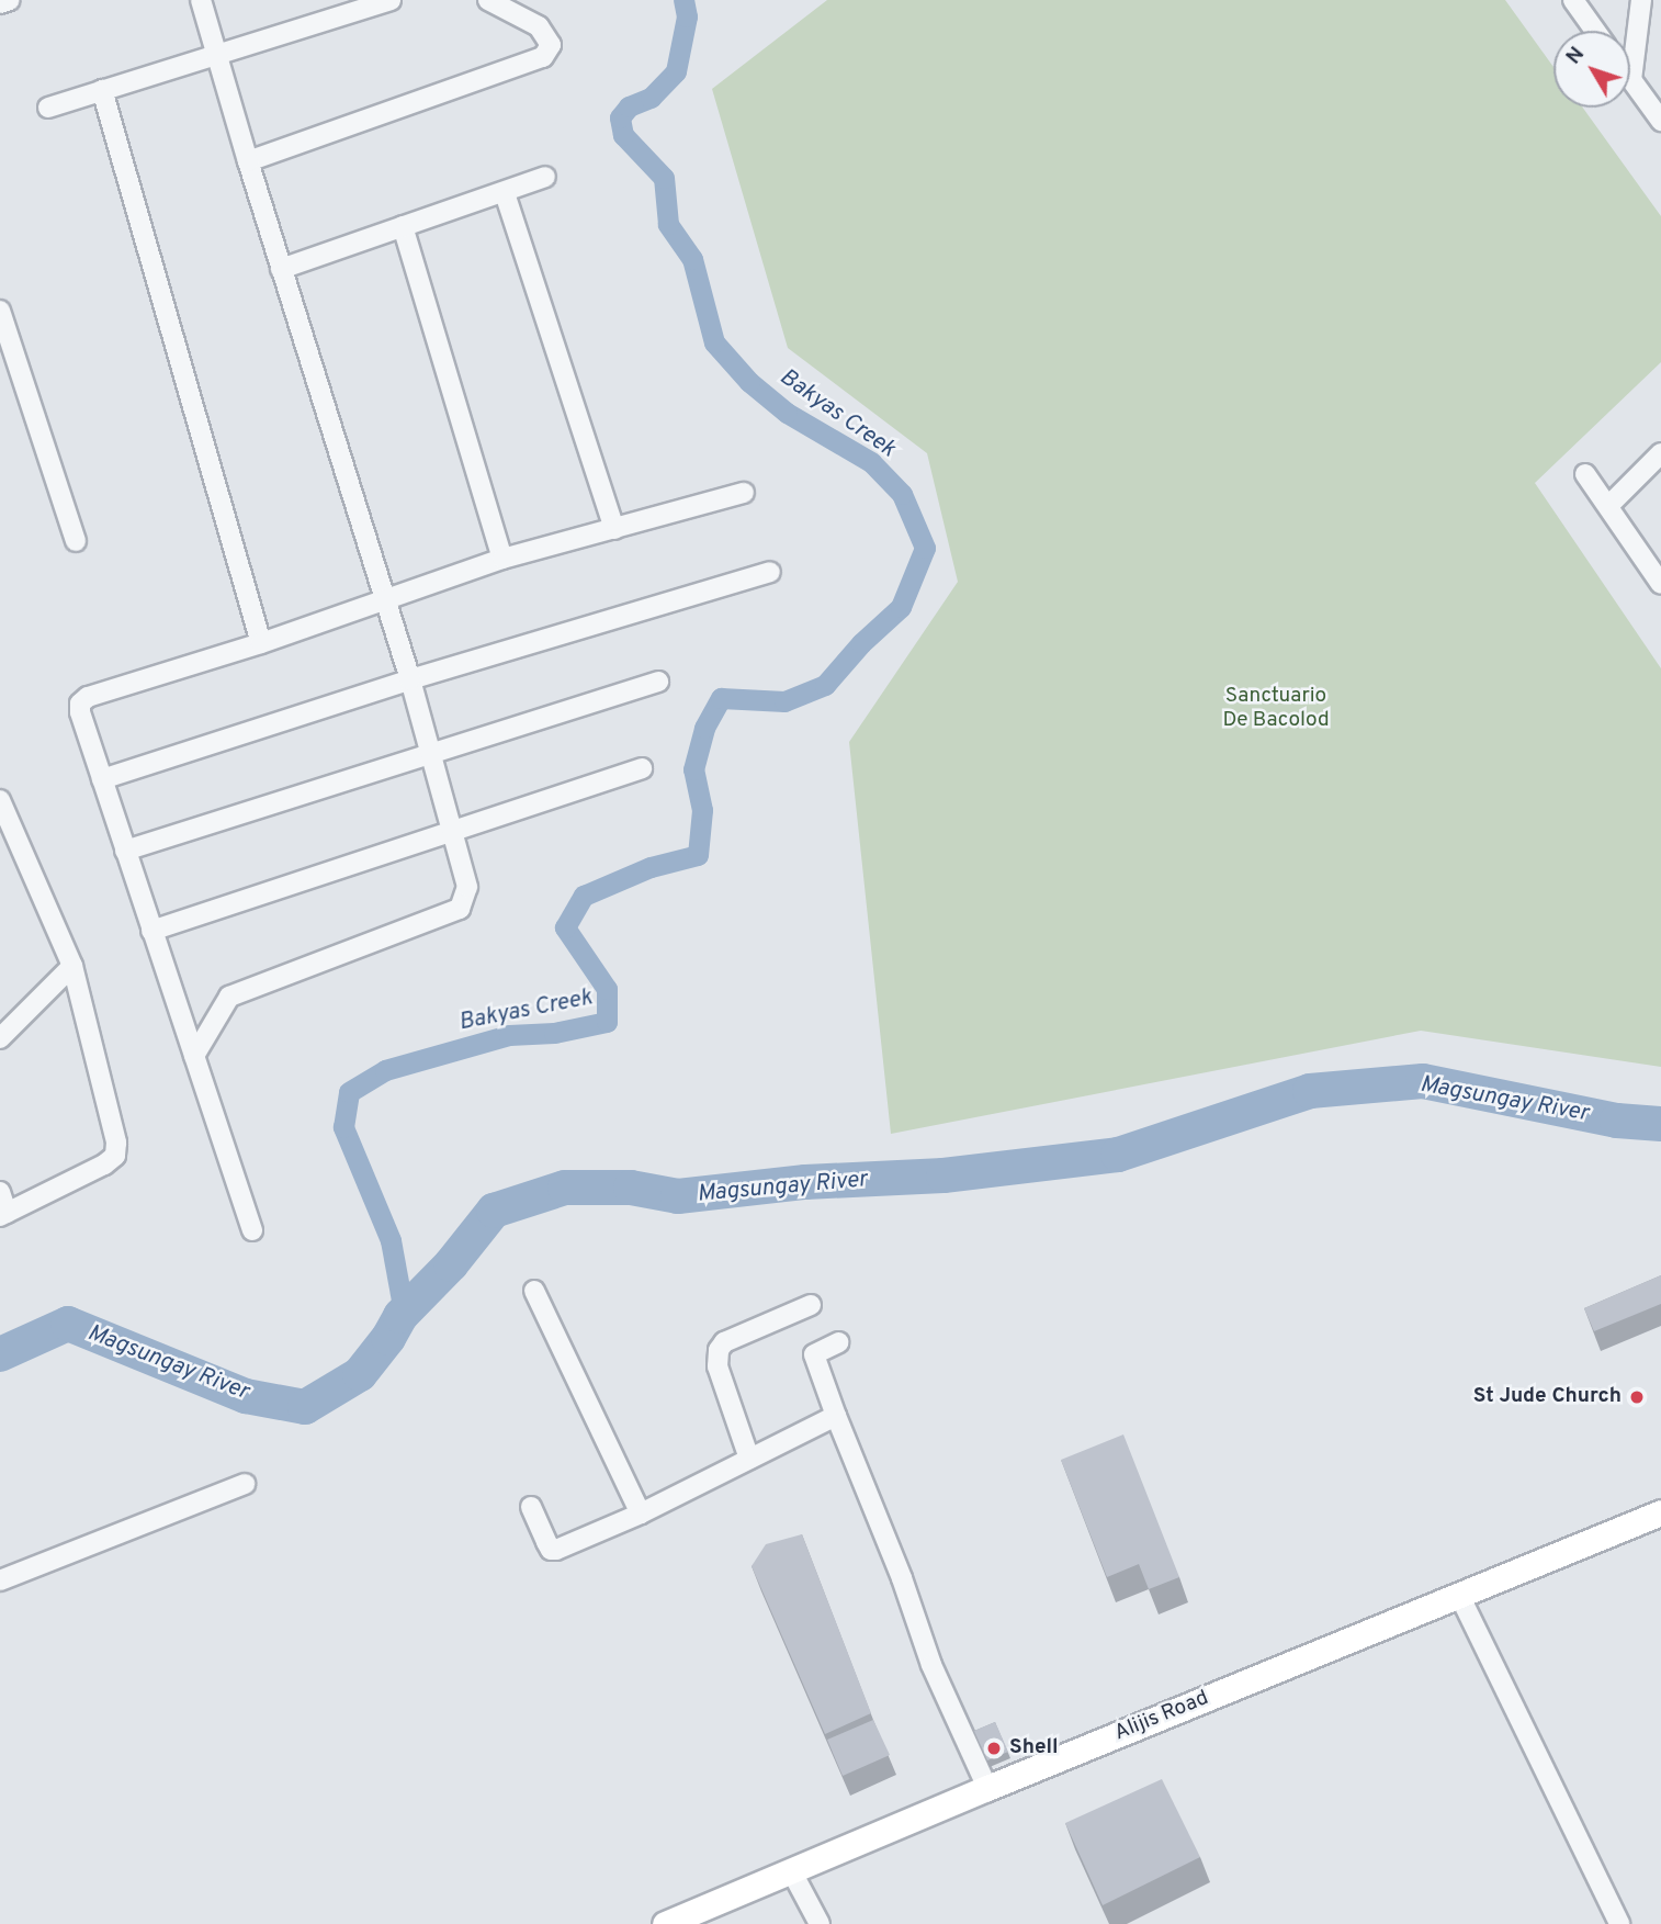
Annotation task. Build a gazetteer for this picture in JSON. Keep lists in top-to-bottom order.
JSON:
{
  "streets": {
    "main road": ["Alijis Road"]
  },
  "water": ["Bakyas Creek", "Magsungay River"],
  "parks": ["Sanctuario De Bacolod"],
  "places": ["St Jude Church", "Shell"],
  "north": "top left"
}
